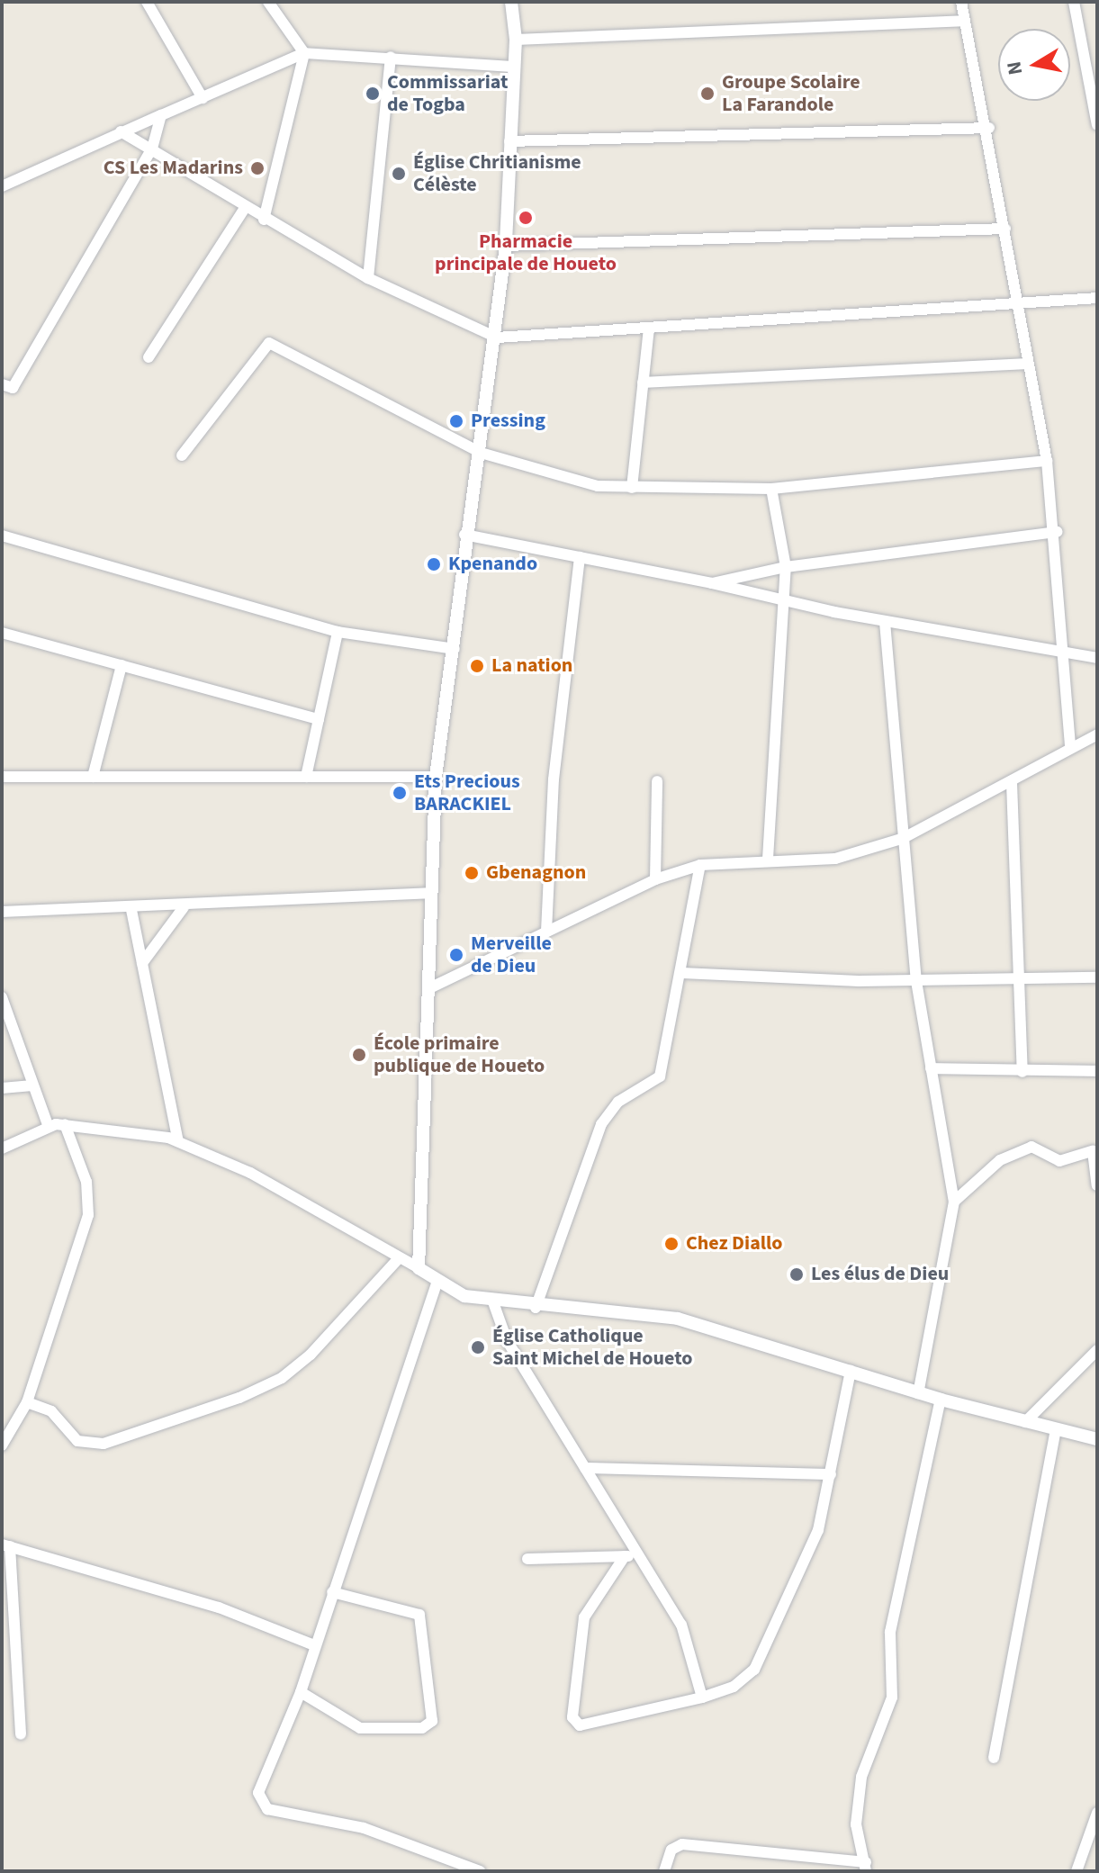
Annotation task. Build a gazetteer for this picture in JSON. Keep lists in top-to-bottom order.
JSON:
{
  "places": [
    "Commissariat de Togba",
    "Groupe Scolaire La Farandole",
    "CS Les Madarins",
    "Église Chritianisme Célèste",
    "Pharmacie principale de Houeto",
    "Pressing",
    "Kpenando",
    "La nation",
    "Ets Precious BARACKIEL",
    "Gbenagnon",
    "Merveille de Dieu",
    "École primaire publique de Houeto",
    "Chez Diallo",
    "Les élus de Dieu",
    "Église Catholique Saint Michel de Houeto"
  ],
  "north": "left"
}
